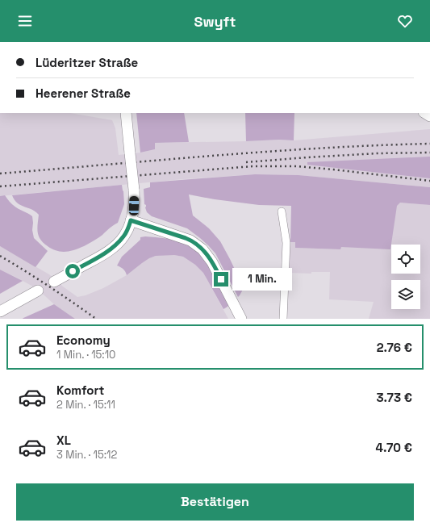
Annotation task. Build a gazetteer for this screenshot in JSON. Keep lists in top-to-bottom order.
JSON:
{
  "page": {
    "header": "Swyft",
    "banner": ["Lüderitzer Straße", "Heerener Straße"],
    "bubble": "1 Min.",
    "list": [
      {
        "name": "Economy",
        "note": "1 Min. · 15:10",
        "value": "2.76 €"
      },
      {
        "name": "Komfort",
        "note": "2 Min. · 15:11",
        "value": "3.73 €"
      },
      {
        "name": "XL",
        "note": "3 Min. · 15:12",
        "value": "4.70 €"
      }
    ],
    "buttons": "Bestätigen"
  }
}
